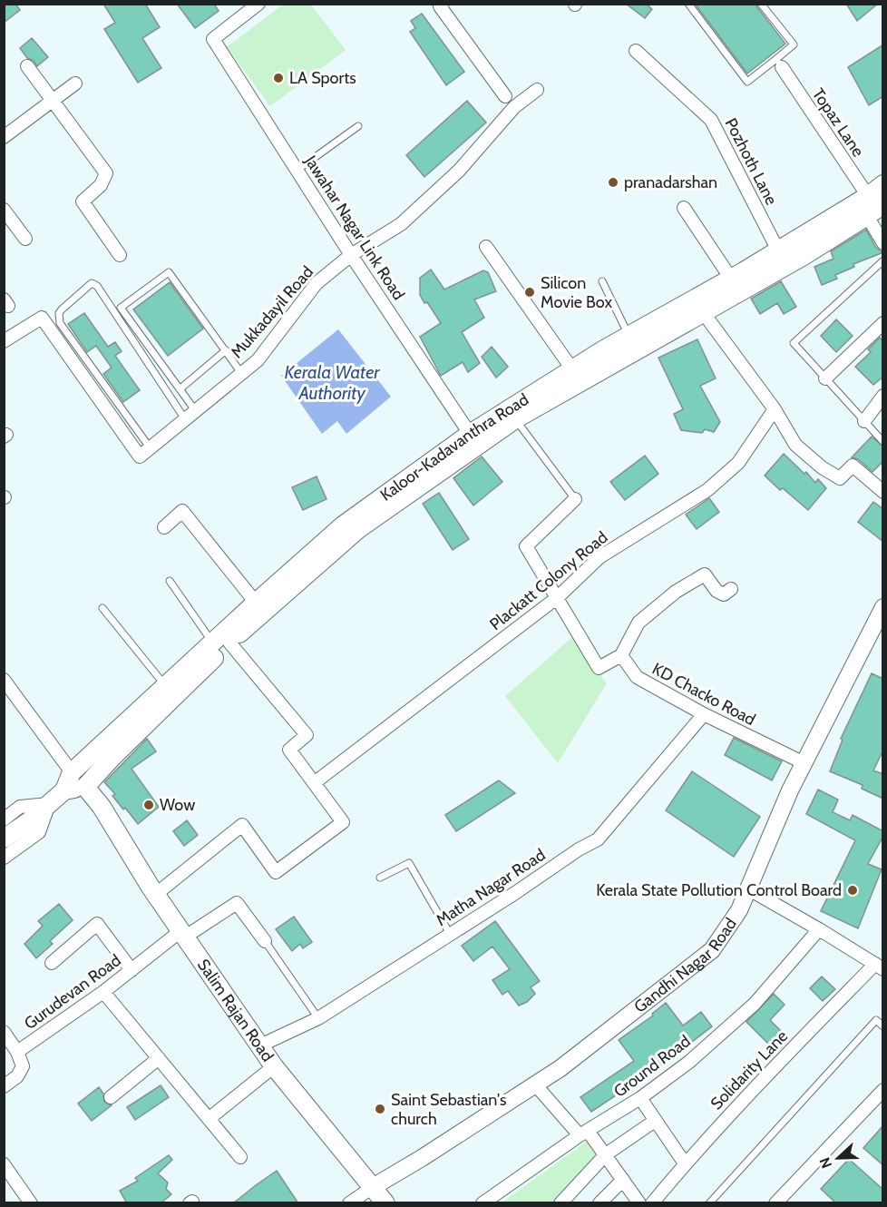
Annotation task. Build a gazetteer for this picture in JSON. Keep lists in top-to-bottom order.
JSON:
{
  "streets": {
    "main road": ["Kaloor-Kadavanthra Road", "Salim Rajan Road"],
    "street": [
      "Topaz Lane",
      "Pozhoth Lane",
      "Jawahar Nagar Link Road",
      "Mukkadayil Road",
      "Plackatt Colony Road",
      "KD Chacko Road",
      "Matha Nagar Road",
      "Gandhi Nagar Road",
      "Gurudevan Road",
      "Ground Road",
      "Solidarity Lane"
    ]
  },
  "crossings": [
    ["Topaz Lane", "Kaloor-Kadavanthra Road"],
    ["Pozhoth Lane", "Kaloor-Kadavanthra Road"],
    ["Jawahar Nagar Link Road", "Mukkadayil Road"],
    ["Jawahar Nagar Link Road", "Kaloor-Kadavanthra Road"],
    ["Kaloor-Kadavanthra Road", "Salim Rajan Road"],
    ["KD Chacko Road", "Matha Nagar Road"],
    ["KD Chacko Road", "Gandhi Nagar Road"],
    ["Matha Nagar Road", "Salim Rajan Road"],
    ["Gandhi Nagar Road", "Salim Rajan Road"],
    ["Gurudevan Road", "Salim Rajan Road"]
  ],
  "water": ["Kerala Water Authority"],
  "places": [
    "LA Sports",
    "pranadarshan",
    "Silicon Movie Box",
    "Wow",
    "Kerala State Pollution Control Board",
    "Saint Sebastian's church"
  ],
  "north": "left"
}
